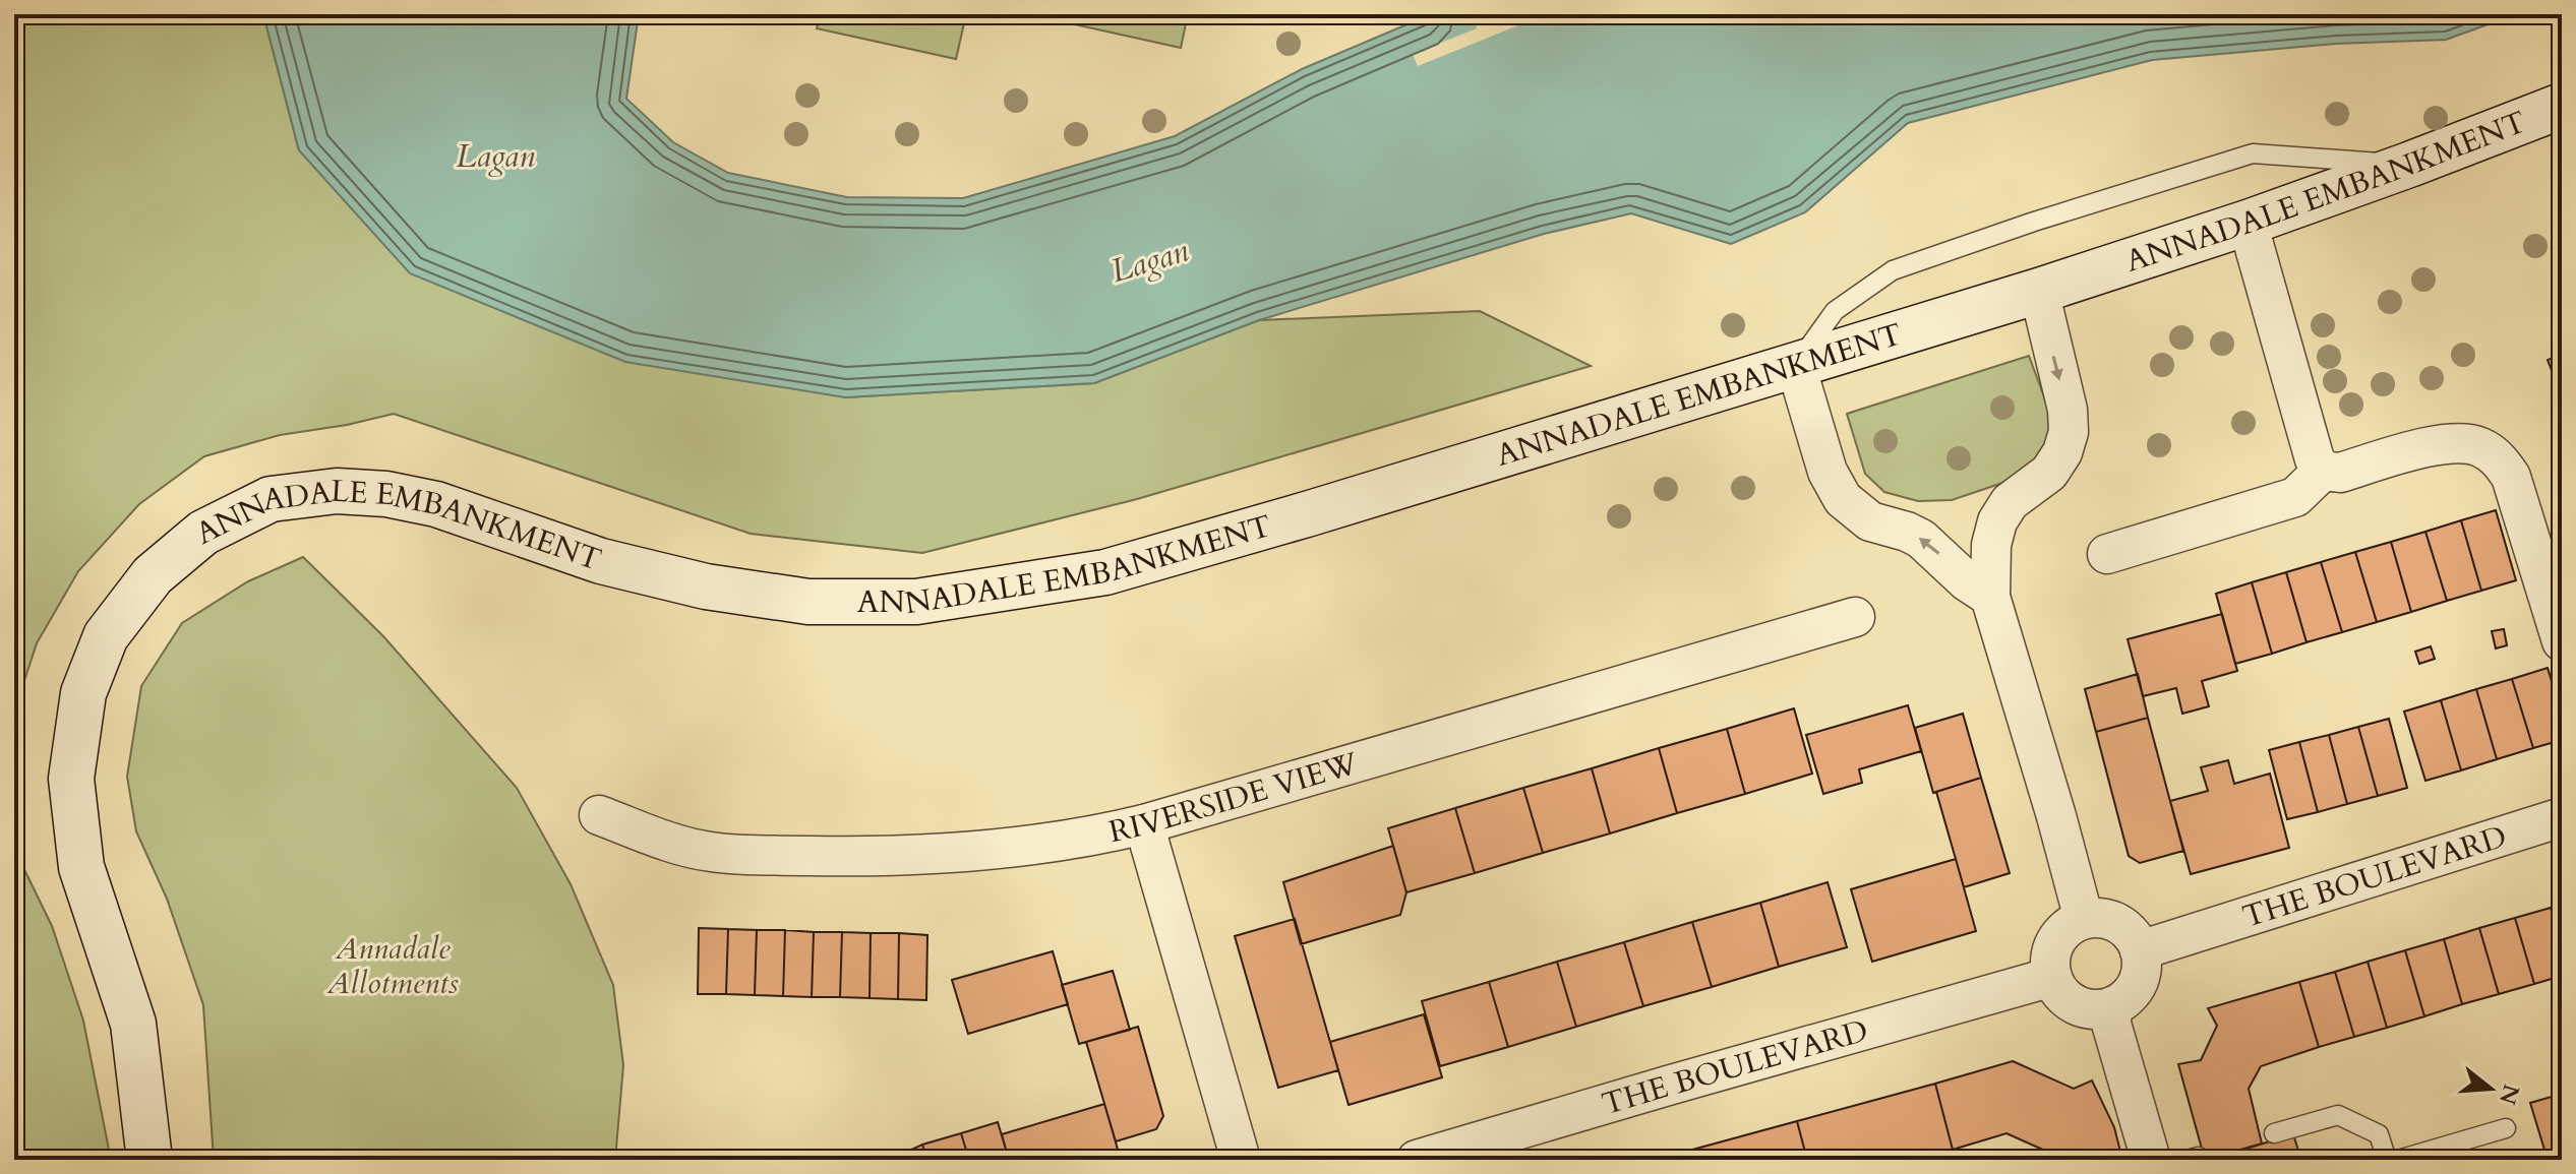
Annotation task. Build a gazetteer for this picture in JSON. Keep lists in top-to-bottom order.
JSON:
{
  "streets": {
    "street": ["ANNADALE EMBANKMENT", "RIVERSIDE VIEW", "THE BOULEVARD"]
  },
  "water": ["Lagan"],
  "parks": ["Annadale Allotments"],
  "north": "right"
}
